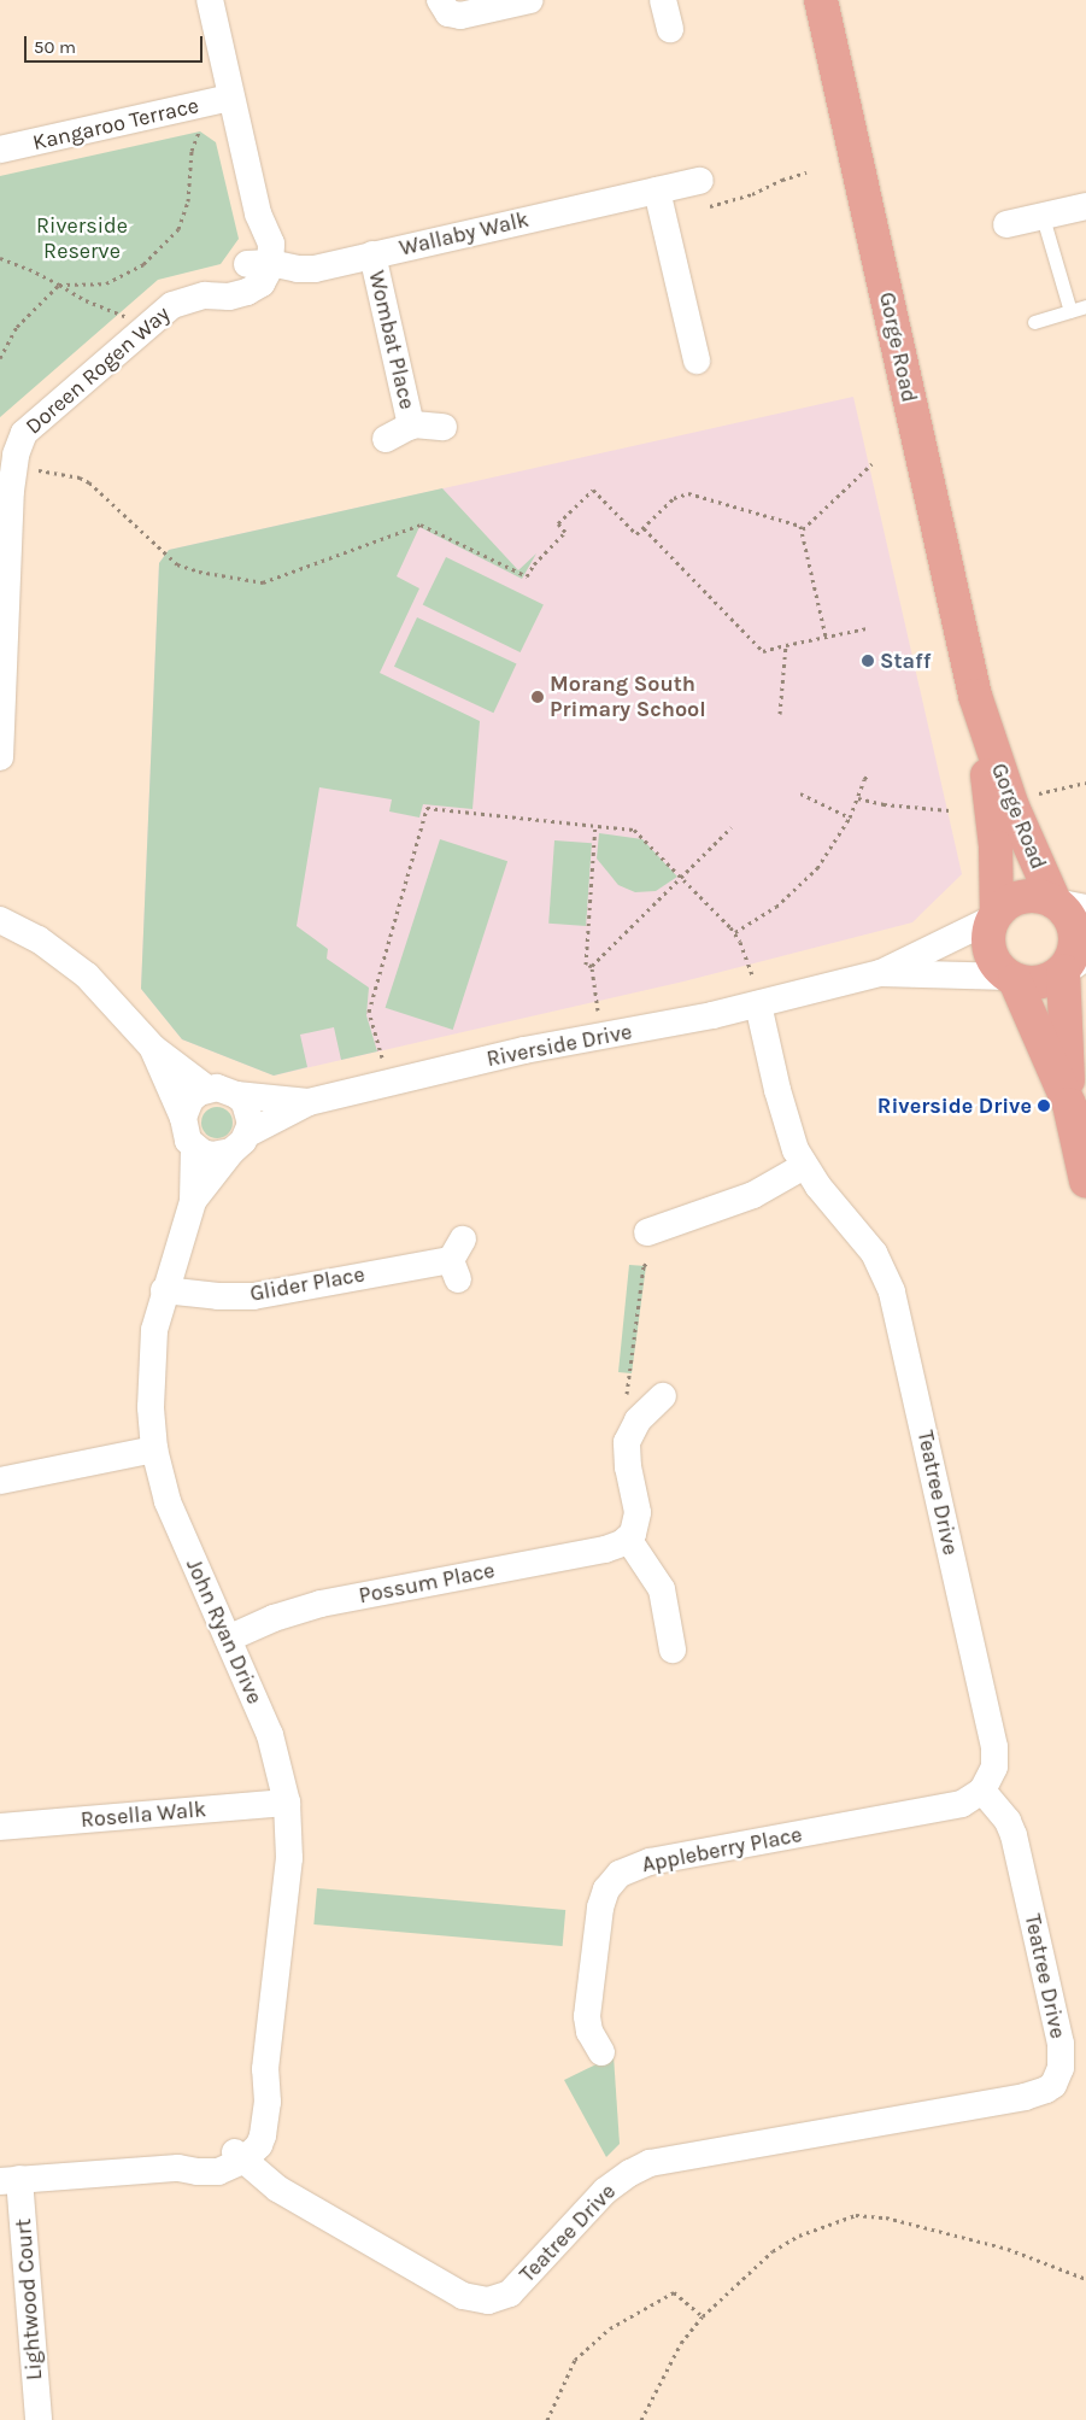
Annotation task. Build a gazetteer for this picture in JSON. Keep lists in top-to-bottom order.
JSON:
{
  "streets": {
    "main road": ["Gorge Road"],
    "street": [
      "Kangaroo Terrace",
      "Wallaby Walk",
      "Wombat Place",
      "Doreen Rogen Way",
      "Riverside Drive",
      "Glider Place",
      "Teatree Drive",
      "Possum Place",
      "John Ryan Drive",
      "Rosella Walk",
      "Appleberry Place",
      "Lightwood Court"
    ]
  },
  "crossings": [
    ["Wallaby Walk", "Wombat Place"],
    ["Wallaby Walk", "Doreen Rogen Way"],
    ["Gorge Road", "Riverside Drive"],
    ["Riverside Drive", "Teatree Drive"],
    ["Riverside Drive", "John Ryan Drive"],
    ["Glider Place", "John Ryan Drive"],
    ["Teatree Drive", "John Ryan Drive"],
    ["Teatree Drive", "Appleberry Place"],
    ["Possum Place", "John Ryan Drive"],
    ["John Ryan Drive", "Rosella Walk"]
  ],
  "parks": ["Riverside Reserve"],
  "places": ["Staff", "Morang South Primary School", "Riverside Drive"],
  "scale_bar": "50 m"
}
